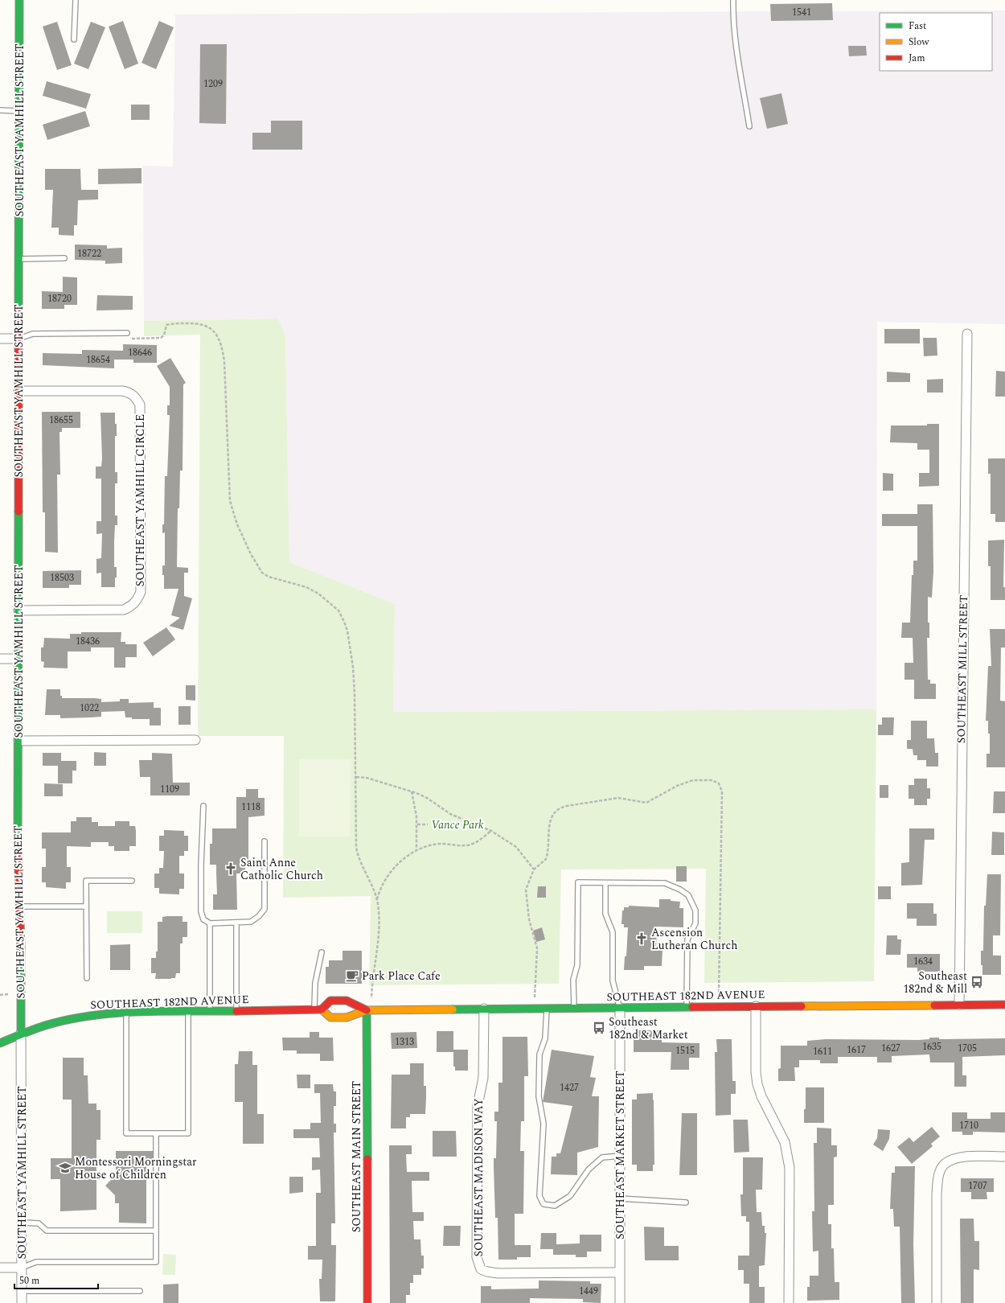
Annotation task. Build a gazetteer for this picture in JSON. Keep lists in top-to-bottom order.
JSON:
{
  "streets": {
    "street": [
      "SOUTHEAST YAMHILL STREET",
      "SOUTHEAST YAMHILL CIRCLE",
      "SOUTHEAST MILL STREET",
      "SOUTHEAST 182ND AVENUE",
      "SOUTHEAST MARKET STREET",
      "SOUTHEAST MAIN STREET",
      "SOUTHEAST MADISON WAY"
    ]
  },
  "crossings": [
    ["SOUTHEAST YAMHILL STREET", "SOUTHEAST YAMHILL CIRCLE"],
    ["SOUTHEAST YAMHILL STREET", "SOUTHEAST 182ND AVENUE"],
    ["SOUTHEAST MILL STREET", "SOUTHEAST 182ND AVENUE"],
    ["SOUTHEAST 182ND AVENUE", "SOUTHEAST MARKET STREET"],
    ["SOUTHEAST 182ND AVENUE", "SOUTHEAST MAIN STREET"],
    ["SOUTHEAST 182ND AVENUE", "SOUTHEAST MADISON WAY"],
    ["SOUTHEAST MARKET STREET", "SOUTHEAST MADISON WAY"]
  ],
  "parks": ["Vance Park"],
  "places": {
    "church": ["Saint Anne Catholic Church", "Ascension Lutheran Church"],
    "cafe": ["Park Place Cafe"],
    "bus stop": ["Southeast 182nd & Mill", "Southeast 182nd & Market"],
    "school or university": ["Montessori Morningstar House of Children"]
  },
  "house_numbers": [
    "1541",
    "1209",
    "18722",
    "18720",
    "18646",
    "18654",
    "18655",
    "18503",
    "18436",
    "1022",
    "1109",
    "1118",
    "1634",
    "1313",
    "1635",
    "1627",
    "1705",
    "1617",
    "1515",
    "1611",
    "1427",
    "1710",
    "1707",
    "1449"
  ],
  "legend": ["Fast", "Slow", "Jam"],
  "scale_bar": "50 m"
}
